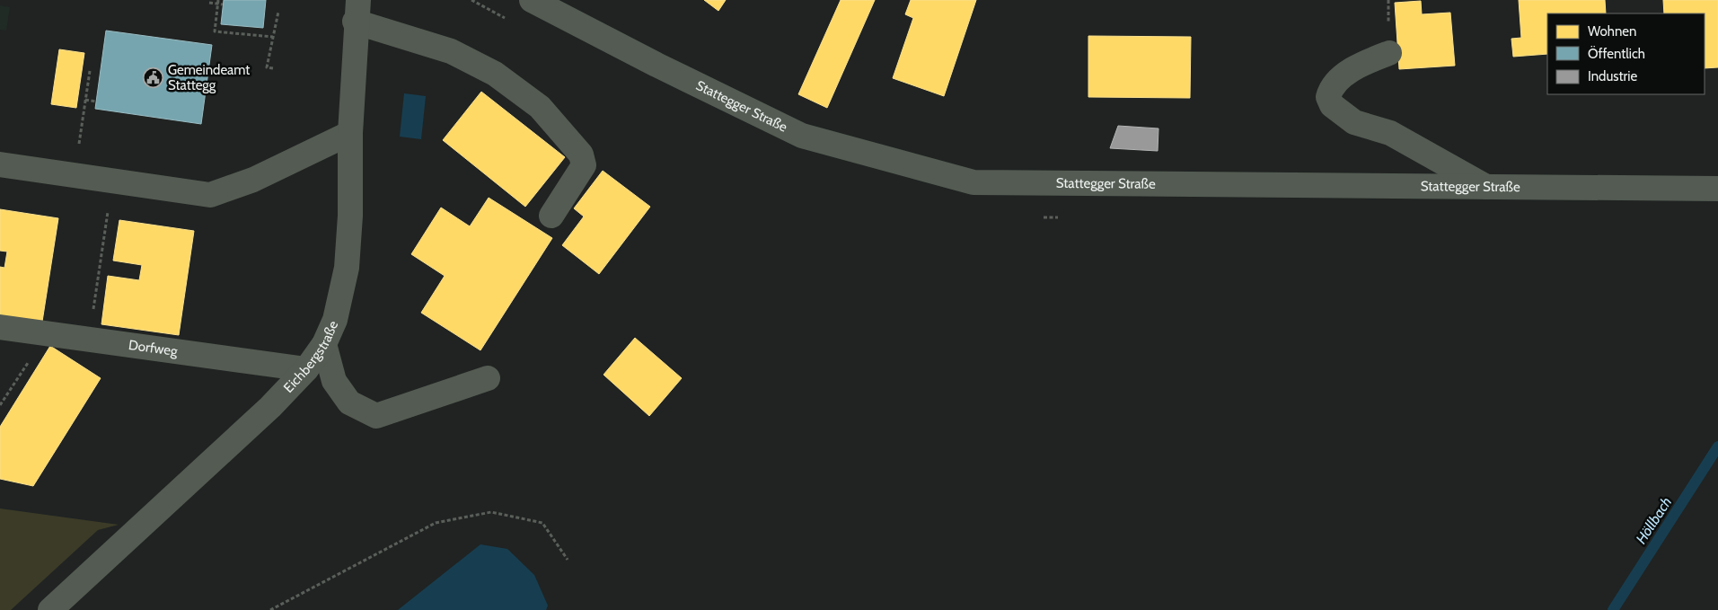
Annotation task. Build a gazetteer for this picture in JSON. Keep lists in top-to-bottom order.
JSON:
{
  "streets": {
    "main road": ["Stattegger Straße"],
    "street": ["Dorfweg", "Eichbergstraße"]
  },
  "crossings": [
    ["Dorfweg", "Eichbergstraße"]
  ],
  "water": ["Höllbach"],
  "places": {
    "public building": ["Gemeindeamt Stattegg"]
  },
  "legend": ["Wohnen", "Öffentlich", "Industrie"]
}
